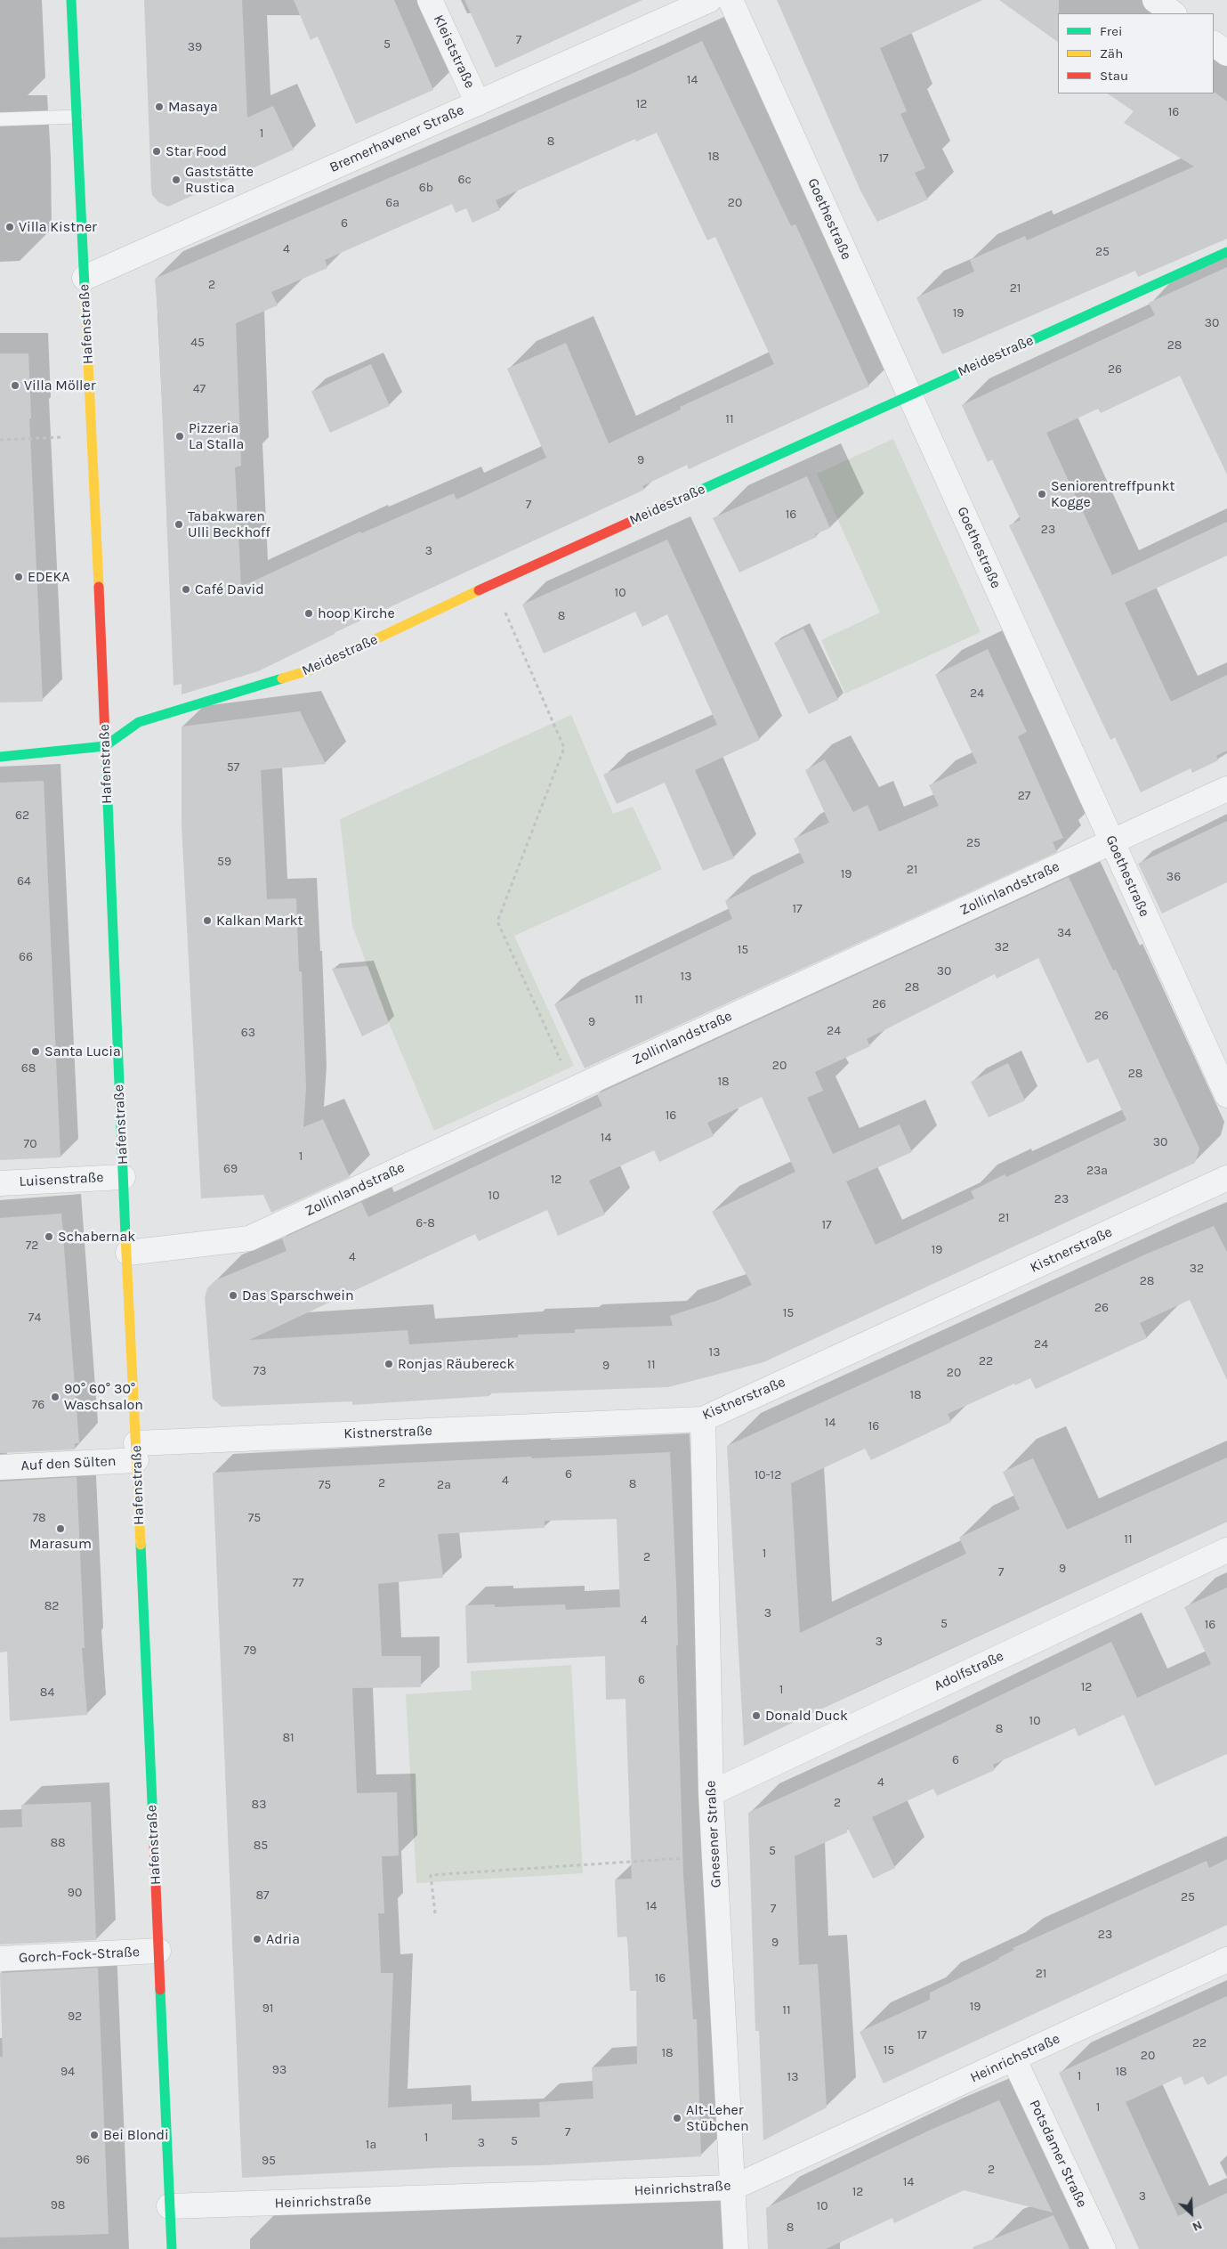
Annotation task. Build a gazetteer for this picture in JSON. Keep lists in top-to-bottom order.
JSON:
{
  "streets": {
    "main road": ["Hafenstraße", "Meidestraße"],
    "street": [
      "Kleiststraße",
      "Bremerhavener Straße",
      "Goethestraße",
      "Zollinlandstraße",
      "Luisenstraße",
      "Kistnerstraße",
      "Auf den Sülten",
      "Adolfstraße",
      "Gnesener Straße",
      "Gorch-Fock-Straße",
      "Heinrichstraße",
      "Potsdamer Straße"
    ]
  },
  "crossings": [
    ["Kleiststraße", "Bremerhavener Straße"],
    ["Bremerhavener Straße", "Hafenstraße"],
    ["Goethestraße", "Meidestraße"],
    ["Goethestraße", "Zollinlandstraße"],
    ["Hafenstraße", "Meidestraße"],
    ["Hafenstraße", "Zollinlandstraße"],
    ["Hafenstraße", "Luisenstraße"],
    ["Hafenstraße", "Kistnerstraße"],
    ["Hafenstraße", "Auf den Sülten"],
    ["Hafenstraße", "Gorch-Fock-Straße"],
    ["Hafenstraße", "Heinrichstraße"],
    ["Kistnerstraße", "Auf den Sülten"],
    ["Kistnerstraße", "Gnesener Straße"],
    ["Adolfstraße", "Gnesener Straße"],
    ["Gnesener Straße", "Heinrichstraße"],
    ["Heinrichstraße", "Potsdamer Straße"]
  ],
  "places": [
    "Masaya",
    "Star Food",
    "Gaststätte Rustica",
    "Villa Kistner",
    "Villa Möller",
    "Pizzeria La Stalla",
    "Seniorentreffpunkt Kogge",
    "Tabakwaren Ulli Beckhoff",
    "EDEKA",
    "Café David",
    "hoop Kirche",
    "Kalkan Markt",
    "Santa Lucia",
    "Schabernak",
    "Das Sparschwein",
    "Ronjas Räubereck",
    "90° 60° 30° Waschsalon",
    "Marasum",
    "Donald Duck",
    "Adria",
    "Alt-Leher Stübchen",
    "Bei Blondi"
  ],
  "house_numbers": [
    "7",
    "5",
    "39",
    "14",
    "12",
    "16",
    "1",
    "8",
    "18",
    "17",
    "6c",
    "6b",
    "6a",
    "20",
    "6",
    "4",
    "25",
    "2",
    "21",
    "19",
    "30",
    "45",
    "28",
    "26",
    "47",
    "11",
    "9",
    "7",
    "16",
    "23",
    "3",
    "10",
    "8",
    "24",
    "57",
    "27",
    "62",
    "25",
    "59",
    "21",
    "19",
    "36",
    "64",
    "17",
    "34",
    "32",
    "15",
    "66",
    "30",
    "13",
    "28",
    "11",
    "26",
    "26",
    "9",
    "24",
    "63",
    "20",
    "68",
    "28",
    "18",
    "16",
    "14",
    "30",
    "70",
    "1",
    "69",
    "23a",
    "12",
    "10",
    "23",
    "21",
    "6-8",
    "17",
    "72",
    "19",
    "4",
    "32",
    "28",
    "26",
    "15",
    "74",
    "24",
    "13",
    "22",
    "11",
    "9",
    "73",
    "20",
    "18",
    "76",
    "14",
    "16",
    "6",
    "10-12",
    "4",
    "2",
    "8",
    "75",
    "2a",
    "78",
    "75",
    "11",
    "1",
    "2",
    "9",
    "7",
    "77",
    "82",
    "3",
    "4",
    "5",
    "16",
    "3",
    "79",
    "6",
    "12",
    "1",
    "84",
    "10",
    "8",
    "81",
    "6",
    "4",
    "2",
    "83",
    "88",
    "85",
    "5",
    "90",
    "87",
    "25",
    "14",
    "7",
    "23",
    "9",
    "21",
    "16",
    "19",
    "91",
    "11",
    "92",
    "17",
    "22",
    "15",
    "18",
    "20",
    "93",
    "94",
    "18",
    "1",
    "13",
    "1",
    "7",
    "1",
    "5",
    "3",
    "1a",
    "96",
    "95",
    "2",
    "14",
    "12",
    "3",
    "98",
    "10",
    "8"
  ],
  "legend": ["Frei", "Zäh", "Stau"],
  "north": "bottom right"
}
